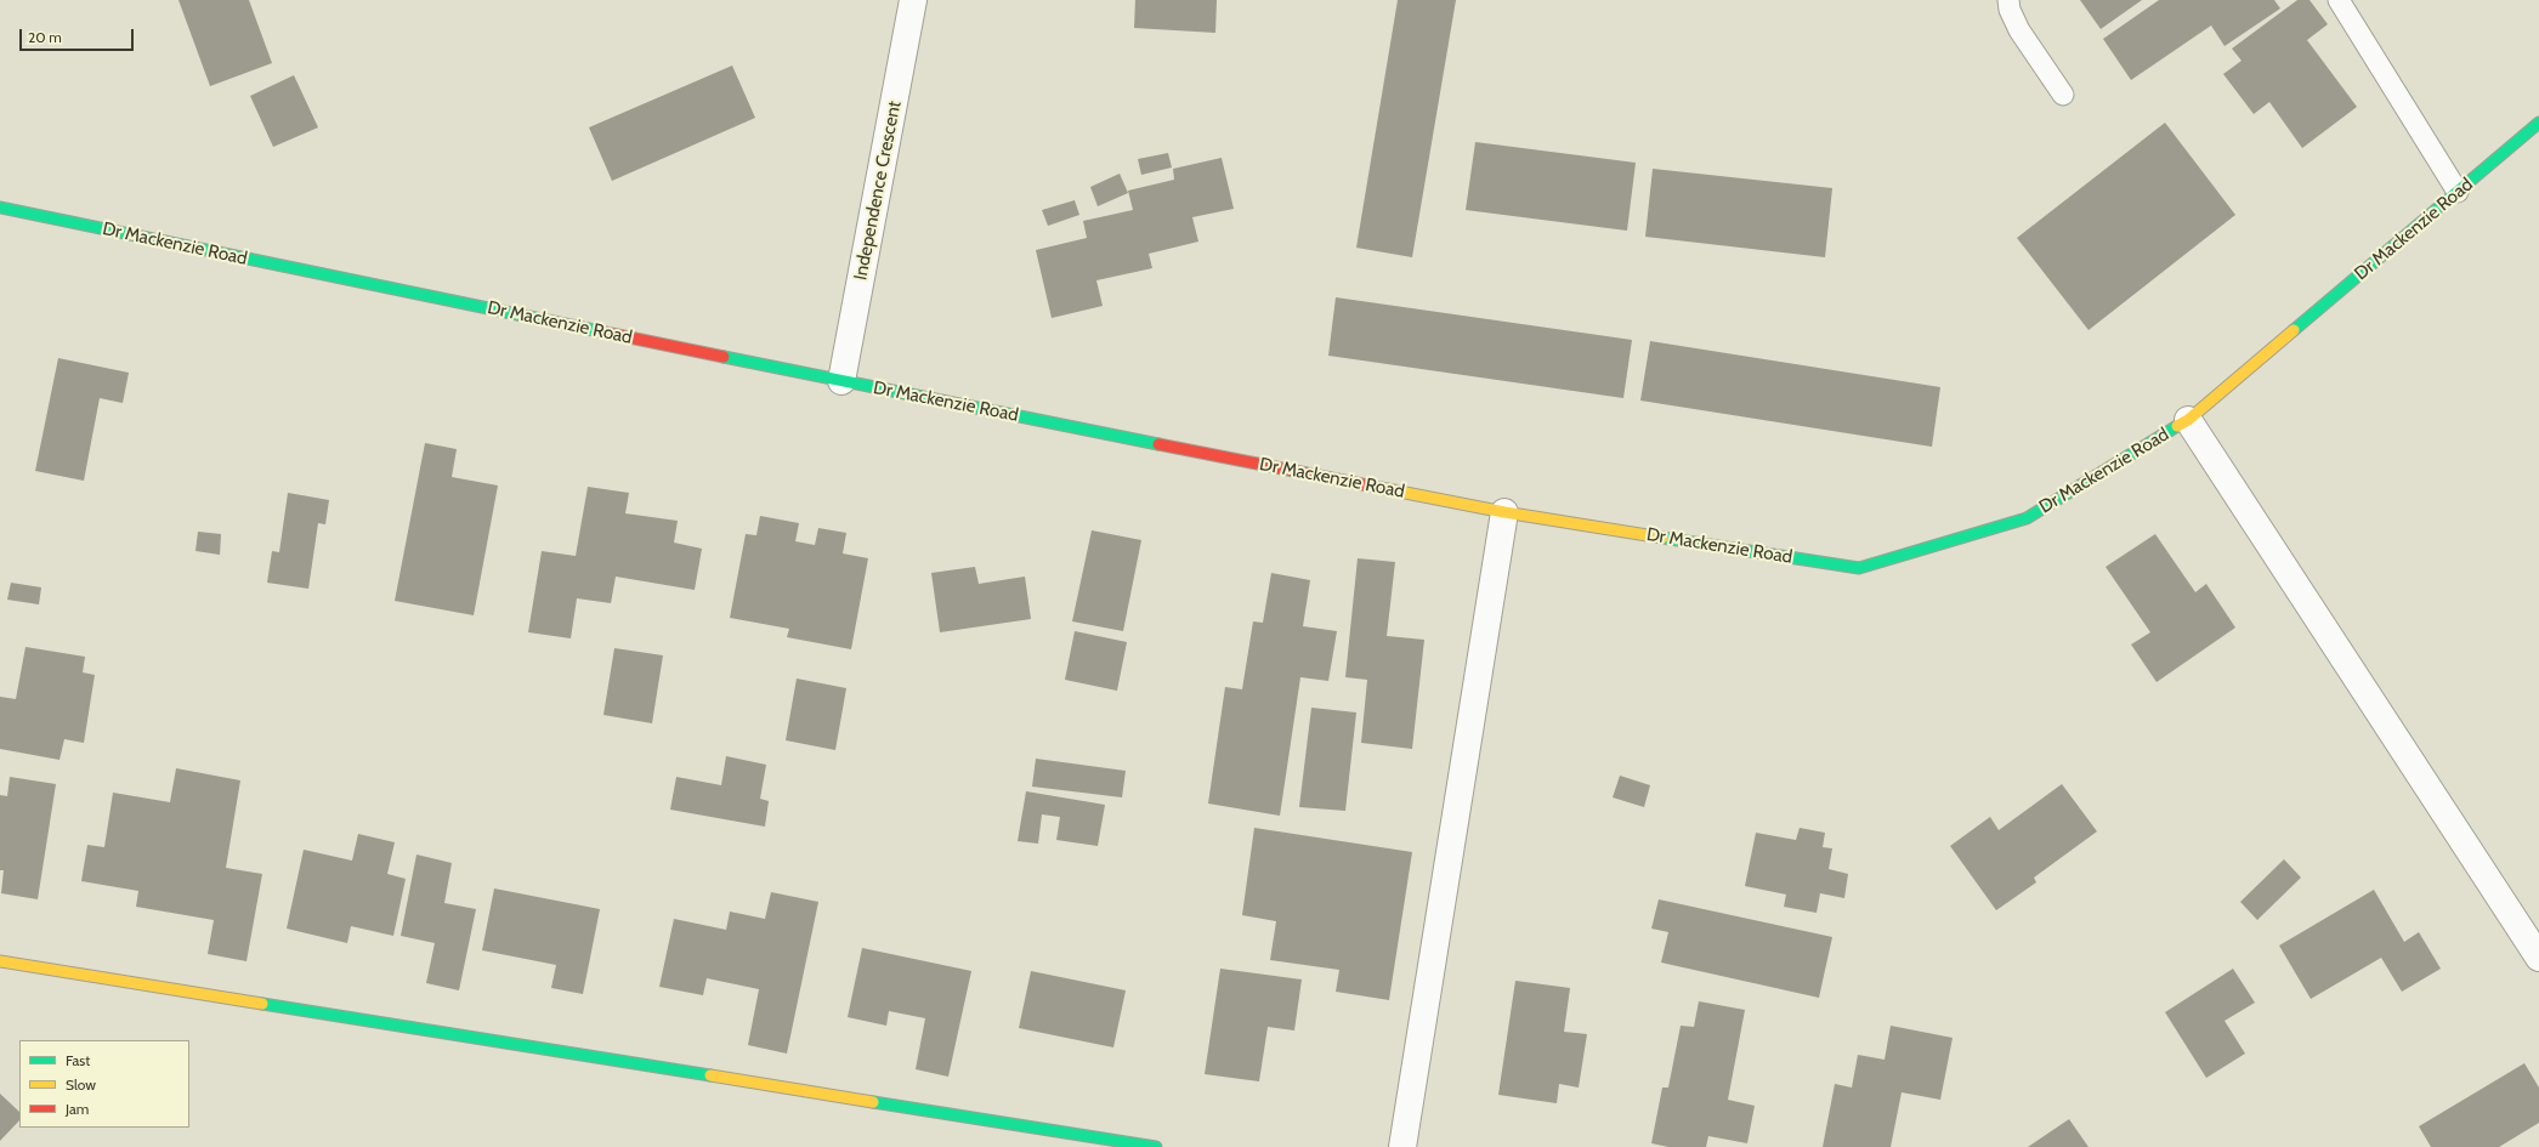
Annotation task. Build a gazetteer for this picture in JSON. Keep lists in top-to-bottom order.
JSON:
{
  "streets": {
    "street": ["Independence Crescent", "Dr Mackenzie Road"]
  },
  "crossings": [
    ["Independence Crescent", "Dr Mackenzie Road"]
  ],
  "legend": ["Fast", "Slow", "Jam"],
  "scale_bar": "20 m"
}
